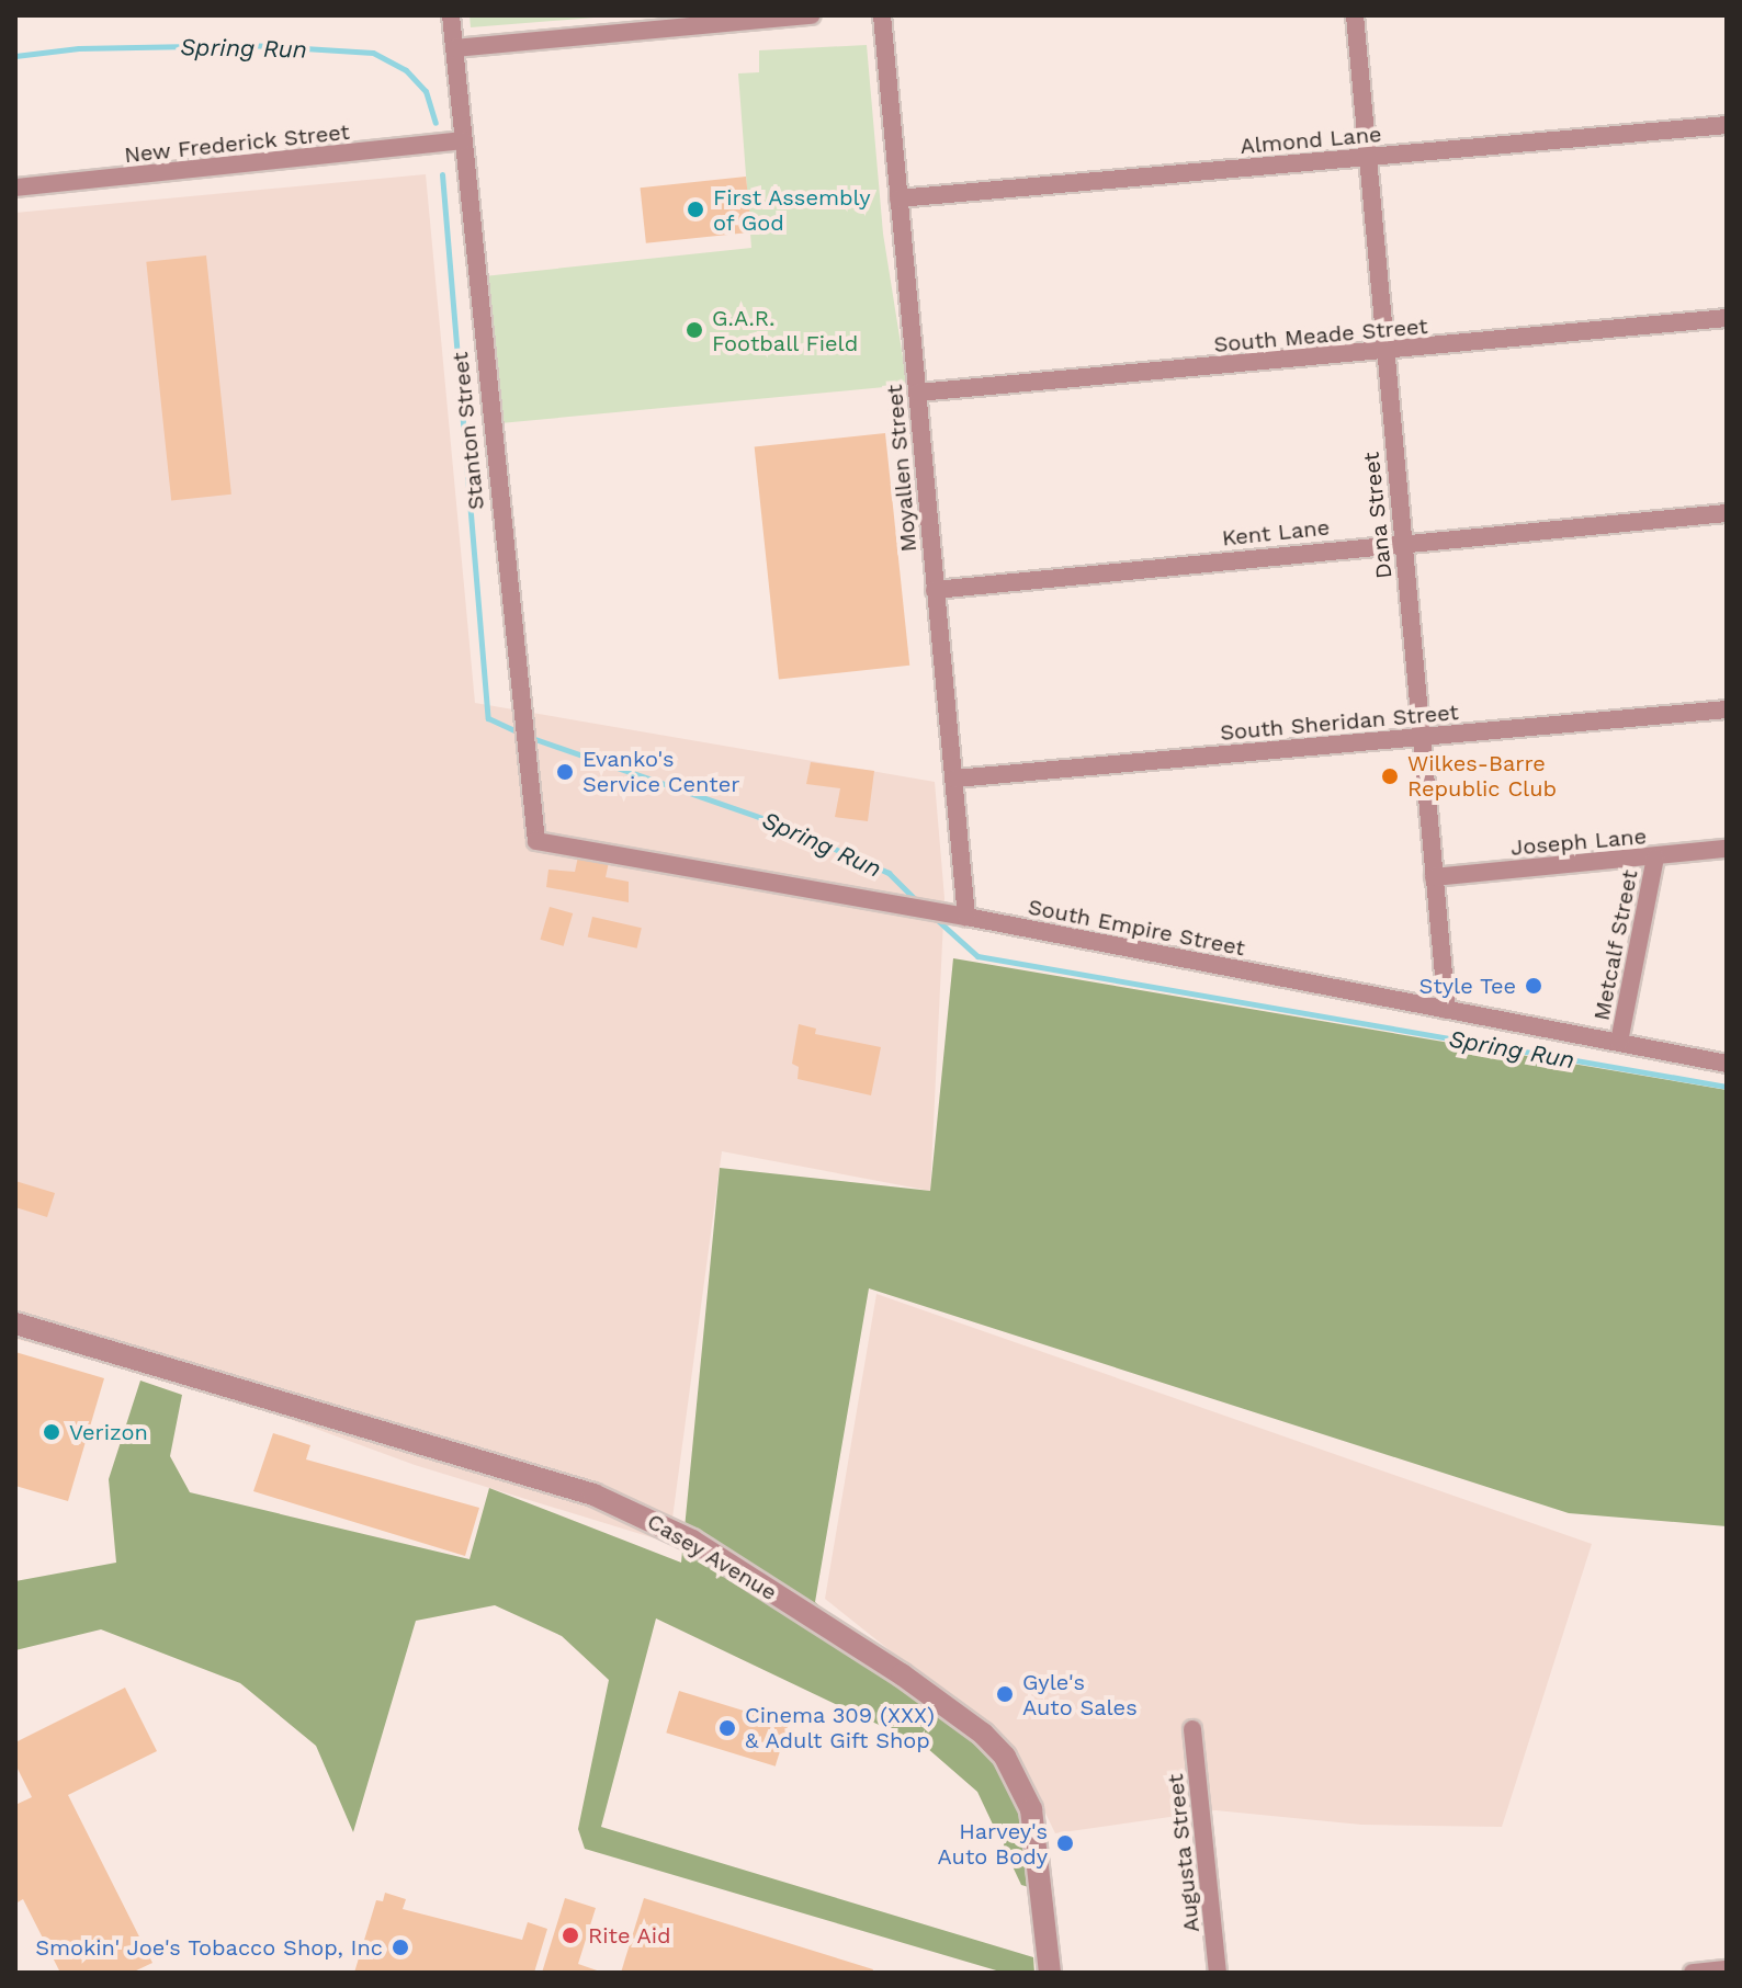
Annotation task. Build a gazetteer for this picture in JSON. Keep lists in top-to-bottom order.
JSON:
{
  "streets": {
    "street": [
      "Almond Lane",
      "New Frederick Street",
      "South Meade Street",
      "Stanton Street",
      "Moyallen Street",
      "Dana Street",
      "Kent Lane",
      "South Sheridan Street",
      "Joseph Lane",
      "South Empire Street",
      "Metcalf Street",
      "Casey Avenue",
      "Augusta Street"
    ]
  },
  "crossings": [
    ["Almond Lane", "Moyallen Street"],
    ["Almond Lane", "Dana Street"],
    ["New Frederick Street", "Stanton Street"],
    ["South Meade Street", "Moyallen Street"],
    ["South Meade Street", "Dana Street"],
    ["Stanton Street", "South Empire Street"],
    ["Moyallen Street", "Kent Lane"],
    ["Moyallen Street", "South Sheridan Street"],
    ["Moyallen Street", "South Empire Street"],
    ["Dana Street", "Kent Lane"],
    ["Dana Street", "South Sheridan Street"],
    ["Dana Street", "Joseph Lane"],
    ["Dana Street", "South Empire Street"],
    ["Joseph Lane", "Metcalf Street"],
    ["South Empire Street", "Metcalf Street"]
  ],
  "water": ["Spring Run"],
  "places": [
    "First Assembly of God",
    "G.A.R. Football Field",
    "Evanko's Service Center",
    "Wilkes-Barre Republic Club",
    "Style Tee",
    "Verizon",
    "Gyle's Auto Sales",
    "Cinema 309 (XXX) & Adult Gift Shop",
    "Harvey's Auto Body",
    "Rite Aid",
    "Smokin' Joe's Tobacco Shop, Inc"
  ]
}
